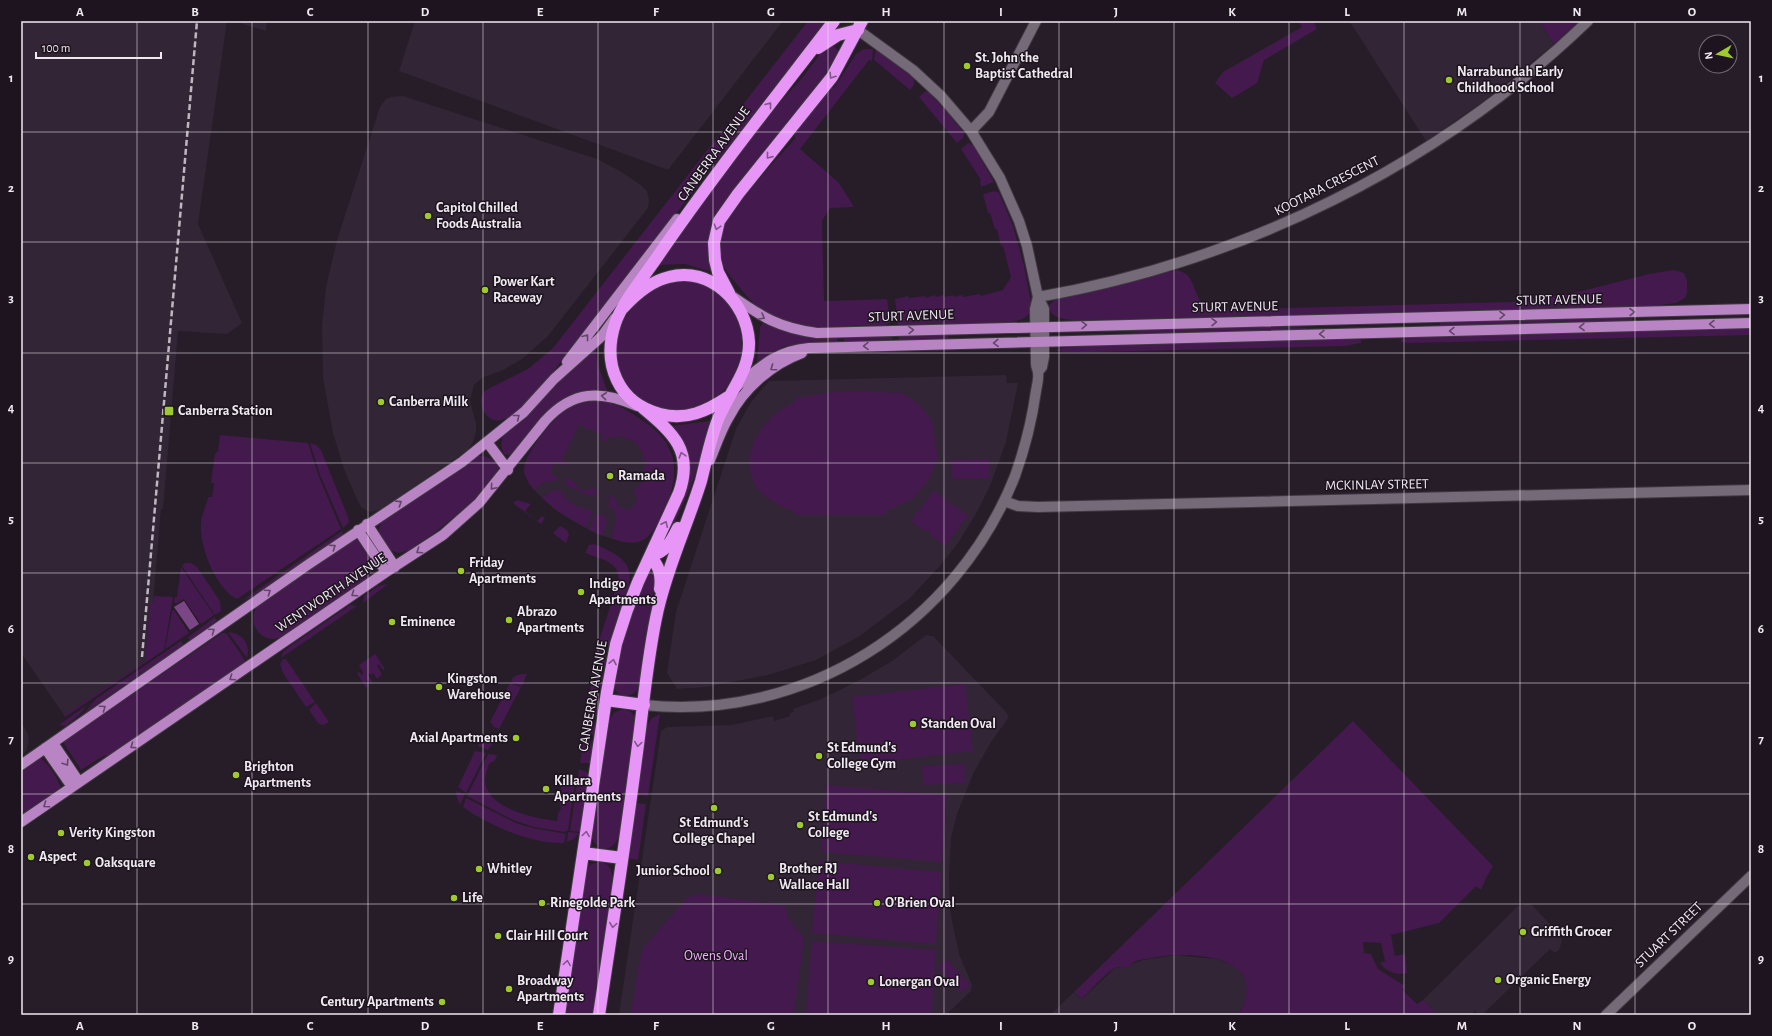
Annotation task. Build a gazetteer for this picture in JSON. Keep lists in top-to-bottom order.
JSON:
{
  "streets": {
    "highway": ["CANBERRA AVENUE"],
    "main road": ["STURT AVENUE", "WENTWORTH AVENUE"],
    "street": ["KOOTARA CRESCENT", "MCKINLAY STREET", "STUART STREET"]
  },
  "crossings": [
    ["CANBERRA AVENUE", "STURT AVENUE"],
    ["CANBERRA AVENUE", "WENTWORTH AVENUE"],
    ["STURT AVENUE", "WENTWORTH AVENUE"]
  ],
  "parks": ["Owens Oval"],
  "places": {
    "other": [
      "St. John the Baptist Cathedral",
      "Narrabundah Early Childhood School",
      "Capitol Chilled Foods Australia",
      "Power Kart Raceway",
      "Canberra Milk",
      "Ramada",
      "Friday Apartments",
      "Indigo Apartments",
      "Abrazo Apartments",
      "Eminence",
      "Kingston Warehouse",
      "Standen Oval",
      "Axial Apartments",
      "St Edmund's College Gym",
      "Brighton Apartments",
      "Killara Apartments",
      "St Edmund's College Chapel",
      "St Edmund's College",
      "Verity Kingston",
      "Aspect",
      "Oaksquare",
      "Whitley",
      "Junior School",
      "Brother RJ Wallace Hall",
      "Life",
      "Rinegolde Park",
      "O'Brien Oval",
      "Griffith Grocer",
      "Clair Hill Court",
      "Organic Energy",
      "Lonergan Oval",
      "Broadway Apartments",
      "Century Apartments"
    ],
    "transit": ["Canberra Station"]
  },
  "scale_bar": "100 m",
  "north": "left",
  "grid": {
    "columns": [
      "A",
      "B",
      "C",
      "D",
      "E",
      "F",
      "G",
      "H",
      "I",
      "J",
      "K",
      "L",
      "M",
      "N",
      "O"
    ],
    "rows": [
      "1",
      "2",
      "3",
      "4",
      "5",
      "6",
      "7",
      "8",
      "9"
    ]
  }
}
